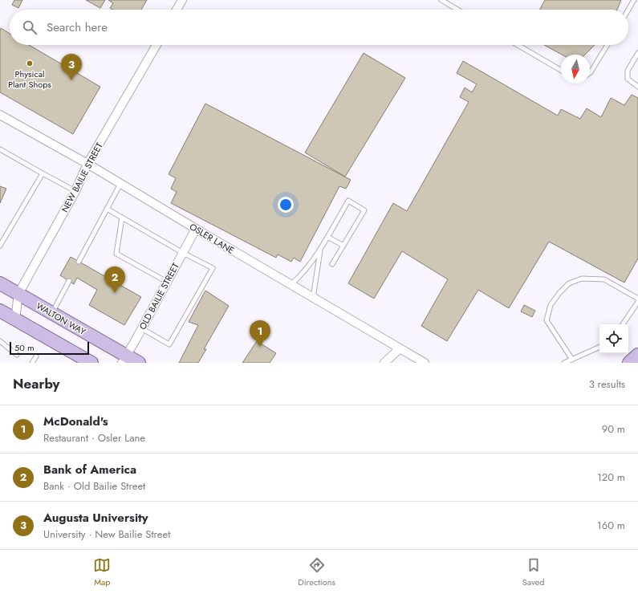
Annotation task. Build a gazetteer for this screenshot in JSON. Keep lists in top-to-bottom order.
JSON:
{
  "streets": {
    "main road": ["WALTON WAY"],
    "street": ["NEW BAILIE STREET", "OSLER LANE", "OLD BAILIE STREET"]
  },
  "crossings": [
    ["NEW BAILIE STREET", "OSLER LANE"],
    ["NEW BAILIE STREET", "WALTON WAY"],
    ["OSLER LANE", "OLD BAILIE STREET"],
    ["OLD BAILIE STREET", "WALTON WAY"]
  ],
  "places": ["Physical Plant Shops"],
  "scale_bar": "50 m",
  "north": "bottom",
  "page": {
    "search": "Search here",
    "pins": ["3", "2", "1"],
    "scale": "50 m",
    "heading": ["Nearby", "3 results"],
    "list": [
      {
        "mark": "1",
        "name": "McDonald's",
        "note": "Restaurant · Osler Lane",
        "value": "90 m"
      },
      {
        "mark": "2",
        "name": "Bank of America",
        "note": "Bank · Old Bailie Street",
        "value": "120 m"
      },
      {
        "mark": "3",
        "name": "Augusta University",
        "note": "University · New Bailie Street",
        "value": "160 m"
      }
    ],
    "nav": ["Map", "Directions", "Saved"]
  }
}
